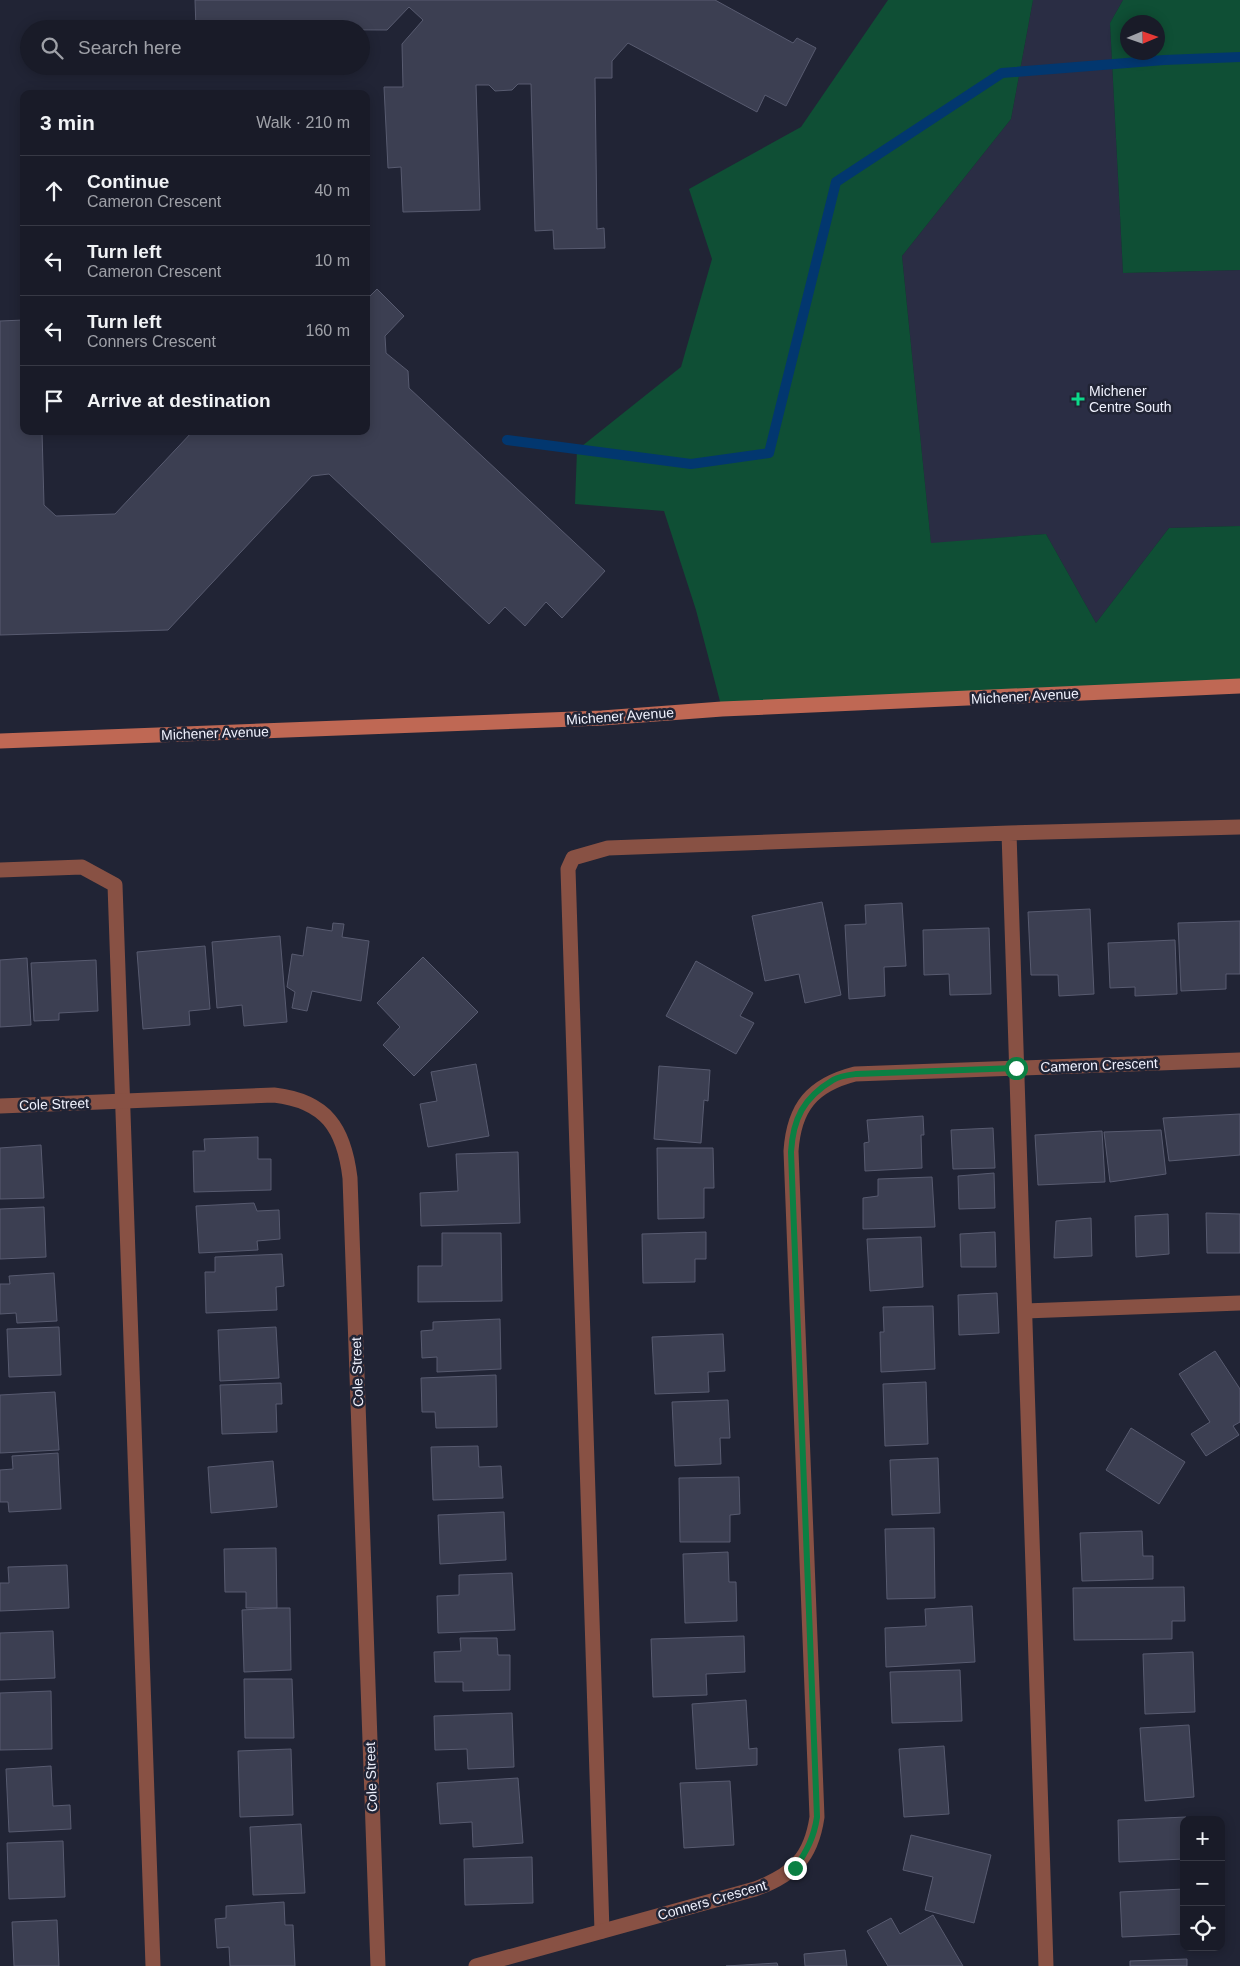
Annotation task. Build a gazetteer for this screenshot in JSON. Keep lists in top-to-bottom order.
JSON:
{
  "streets": {
    "street": [
      "Michener Avenue",
      "Cameron Crescent",
      "Cole Street",
      "Conners Crescent"
    ]
  },
  "crossings": [
    ["Cameron Crescent", "Conners Crescent"]
  ],
  "places": {
    "health": ["Michener Centre South"]
  },
  "north": "right",
  "page": {
    "search": "Search here",
    "heading": ["3 min", "Walk · 210 m"],
    "list": [
      ["Continue", "Cameron Crescent", "40 m"],
      ["Turn left", "Cameron Crescent", "10 m"],
      ["Turn left", "Conners Crescent", "160 m"],
      "Arrive at destination"
    ],
    "map_buttons": ["+", "−"]
  }
}
